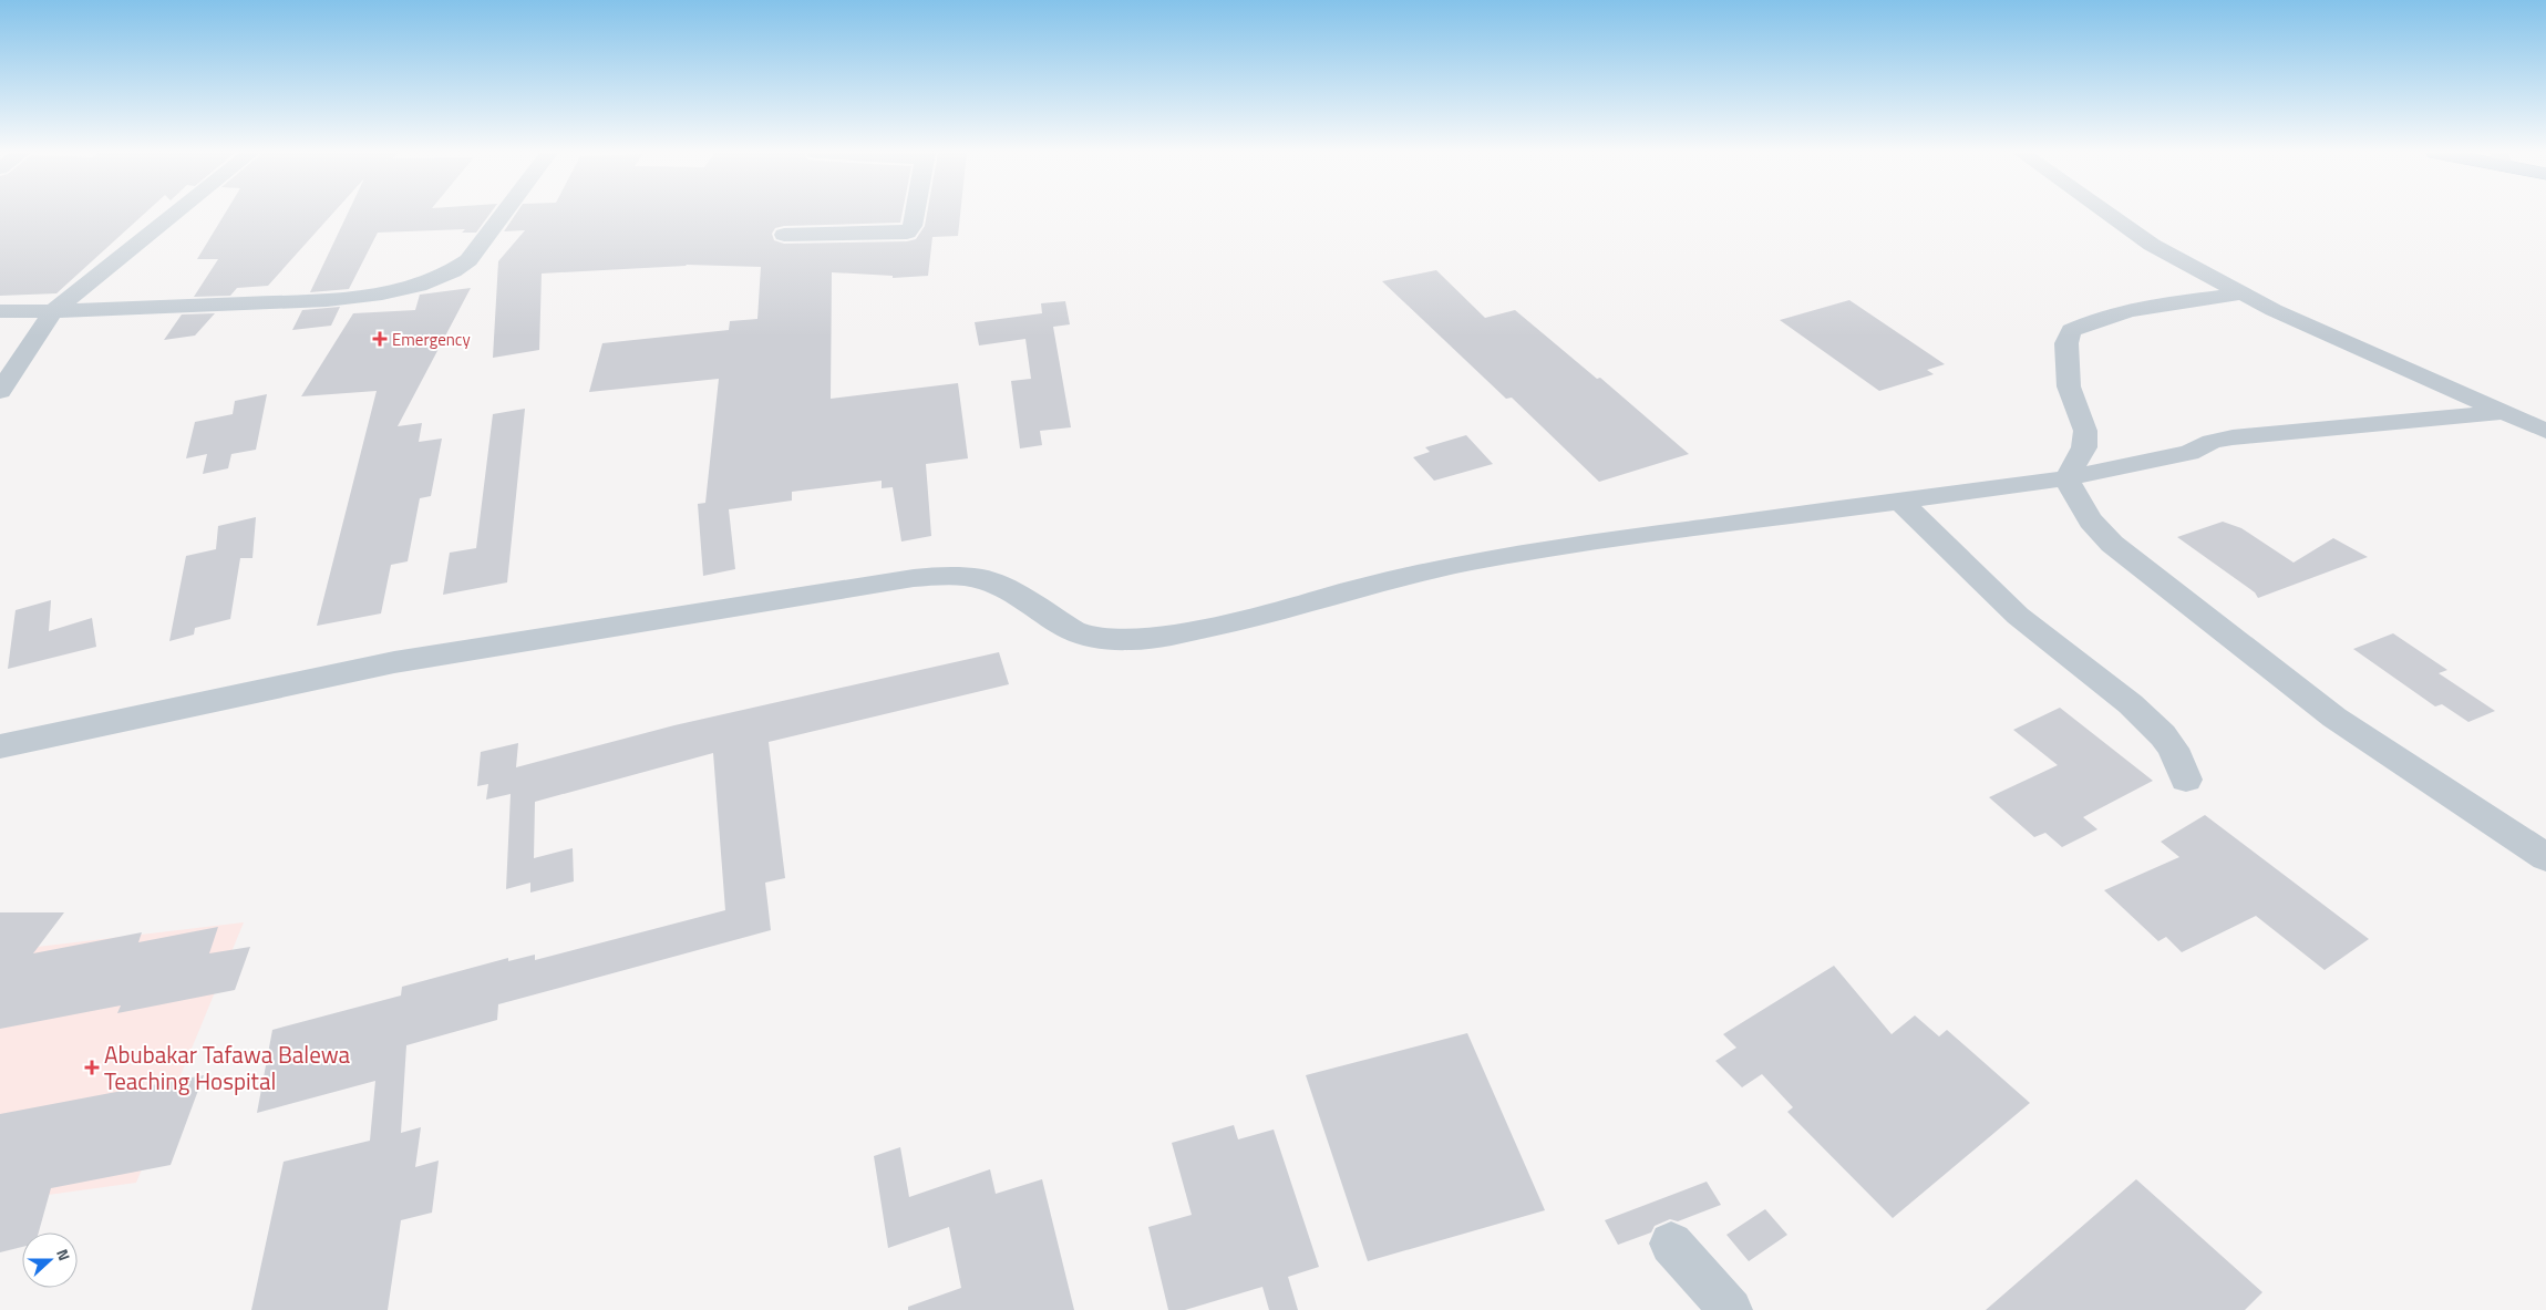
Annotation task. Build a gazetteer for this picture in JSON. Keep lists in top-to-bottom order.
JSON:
{
  "places": {
    "health": ["Emergency", "Abubakar Tafawa Balewa Teaching Hospital"]
  },
  "north": "right"
}
